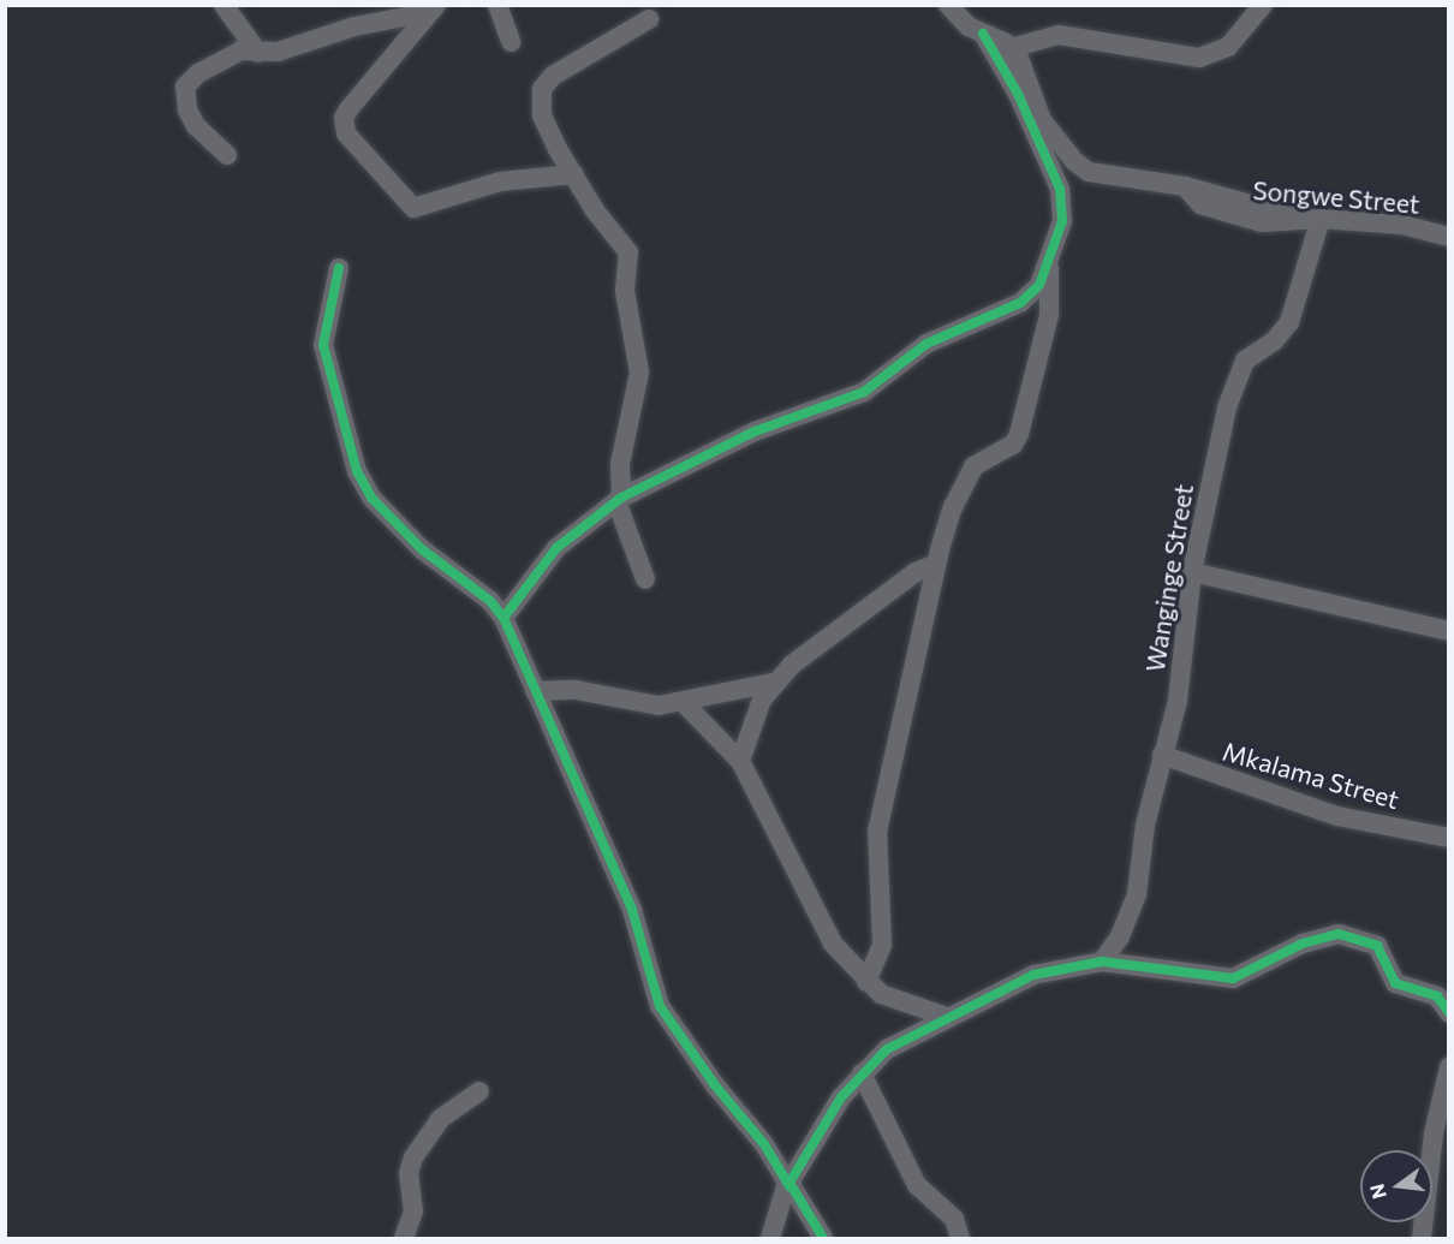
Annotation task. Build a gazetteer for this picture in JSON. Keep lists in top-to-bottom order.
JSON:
{
  "streets": {
    "street": ["Songwe Street", "Wanginge Street", "Mkalama Street"]
  },
  "crossings": [
    ["Songwe Street", "Wanginge Street"],
    ["Wanginge Street", "Mkalama Street"]
  ],
  "north": "left"
}
